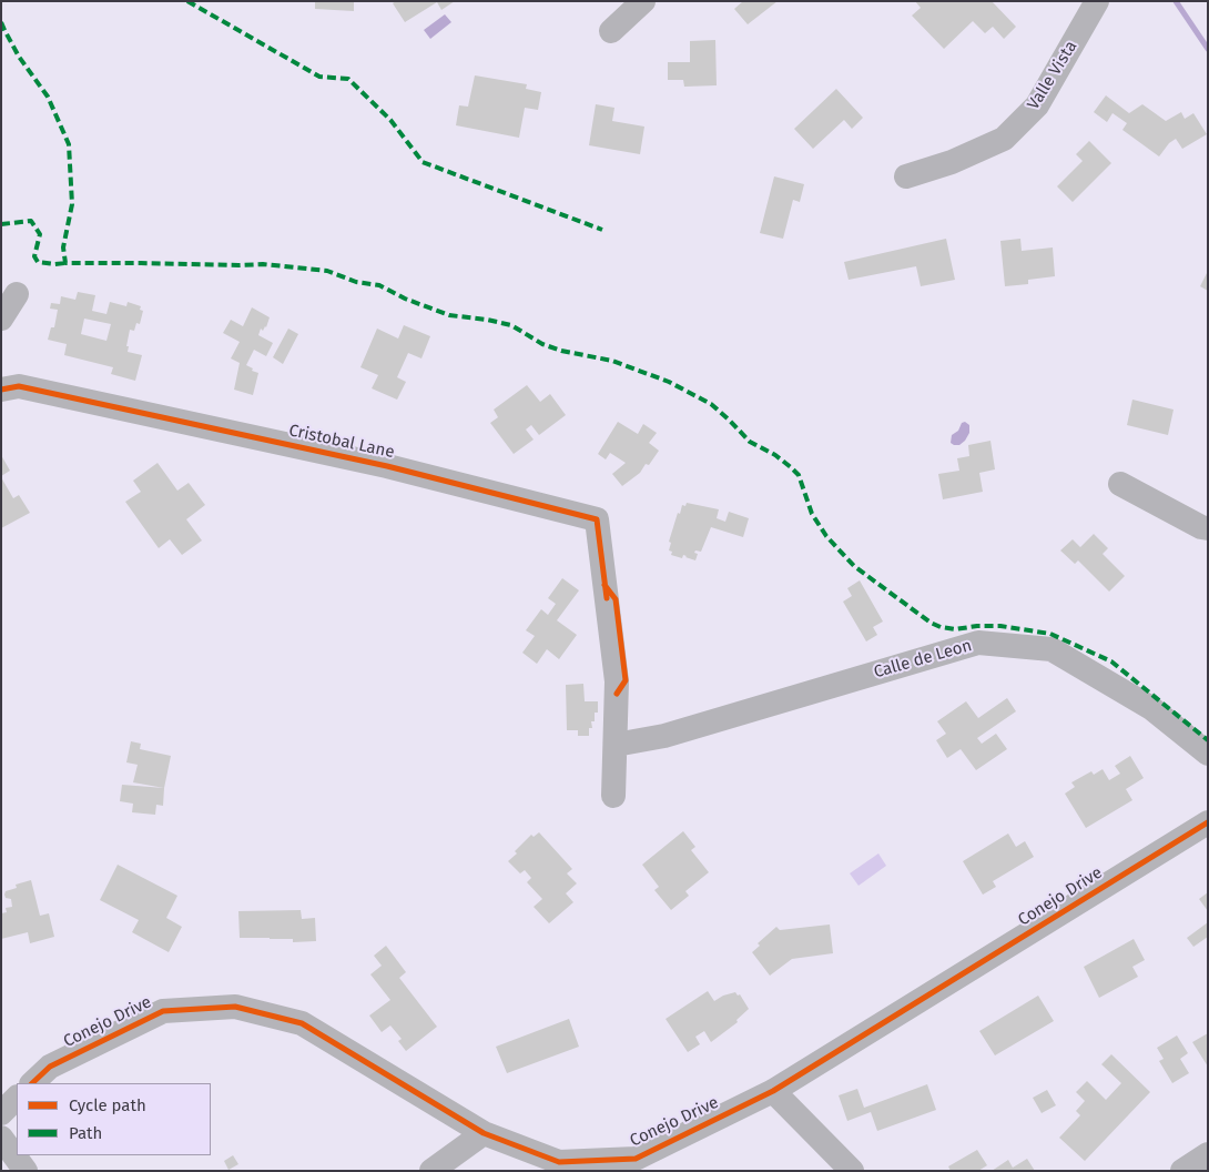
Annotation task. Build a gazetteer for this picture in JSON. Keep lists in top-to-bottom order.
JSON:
{
  "streets": {
    "street": [
      "Valle Vista",
      "Cristobal Lane",
      "Calle de Leon",
      "Conejo Drive"
    ]
  },
  "crossings": [
    ["Cristobal Lane", "Calle de Leon"]
  ],
  "legend": ["Cycle path", "Path"]
}
